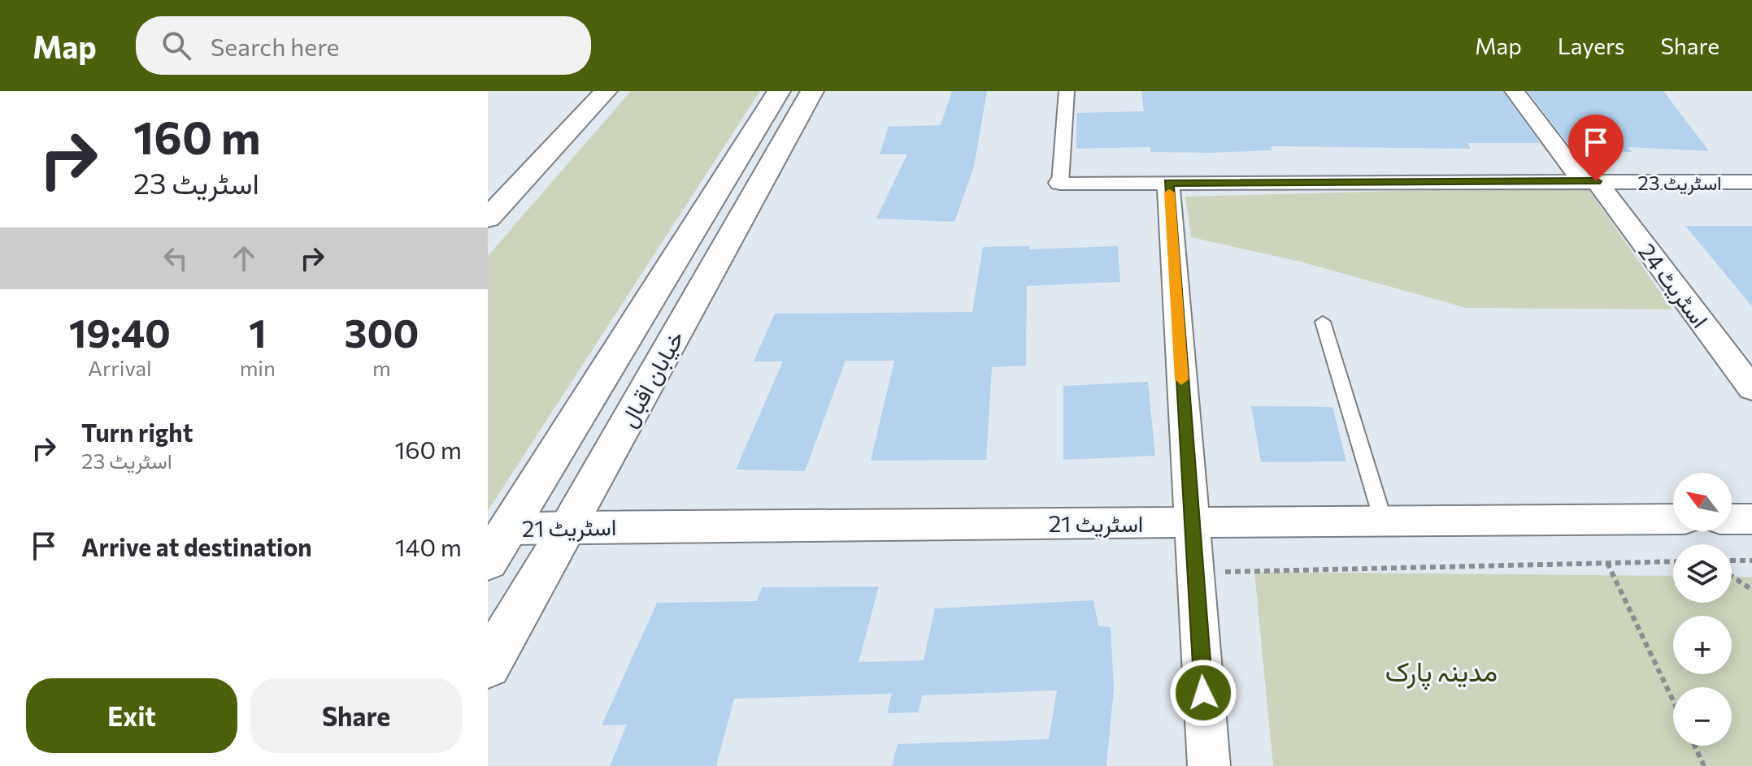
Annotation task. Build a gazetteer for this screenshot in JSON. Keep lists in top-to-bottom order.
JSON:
{
  "streets": {
    "main road": ["خیابان اقبال"],
    "street": ["اسٹریٹ 23", "اسٹریٹ 24", "اسٹریٹ 21"]
  },
  "crossings": [
    ["اسٹریٹ 23", "اسٹریٹ 24"],
    ["خیابان اقبال", "اسٹریٹ 21"]
  ],
  "parks": ["مدینہ پارک"],
  "north": "top left",
  "page": {
    "header": "Map",
    "search": "Search here",
    "nav": ["Map", "Layers", "Share"],
    "turn": ["160 m", "اسٹریٹ 23"],
    "eta": [
      "19:40",
      "Arrival",
      "1",
      "min",
      "300",
      "m"
    ],
    "list": [
      {
        "name": "Turn right",
        "note": "اسٹریٹ 23",
        "value": "160 m"
      },
      {
        "name": "Arrive at destination",
        "value": "140 m"
      }
    ],
    "map_buttons": ["+", "−"],
    "buttons": ["Exit", "Share"]
  }
}
